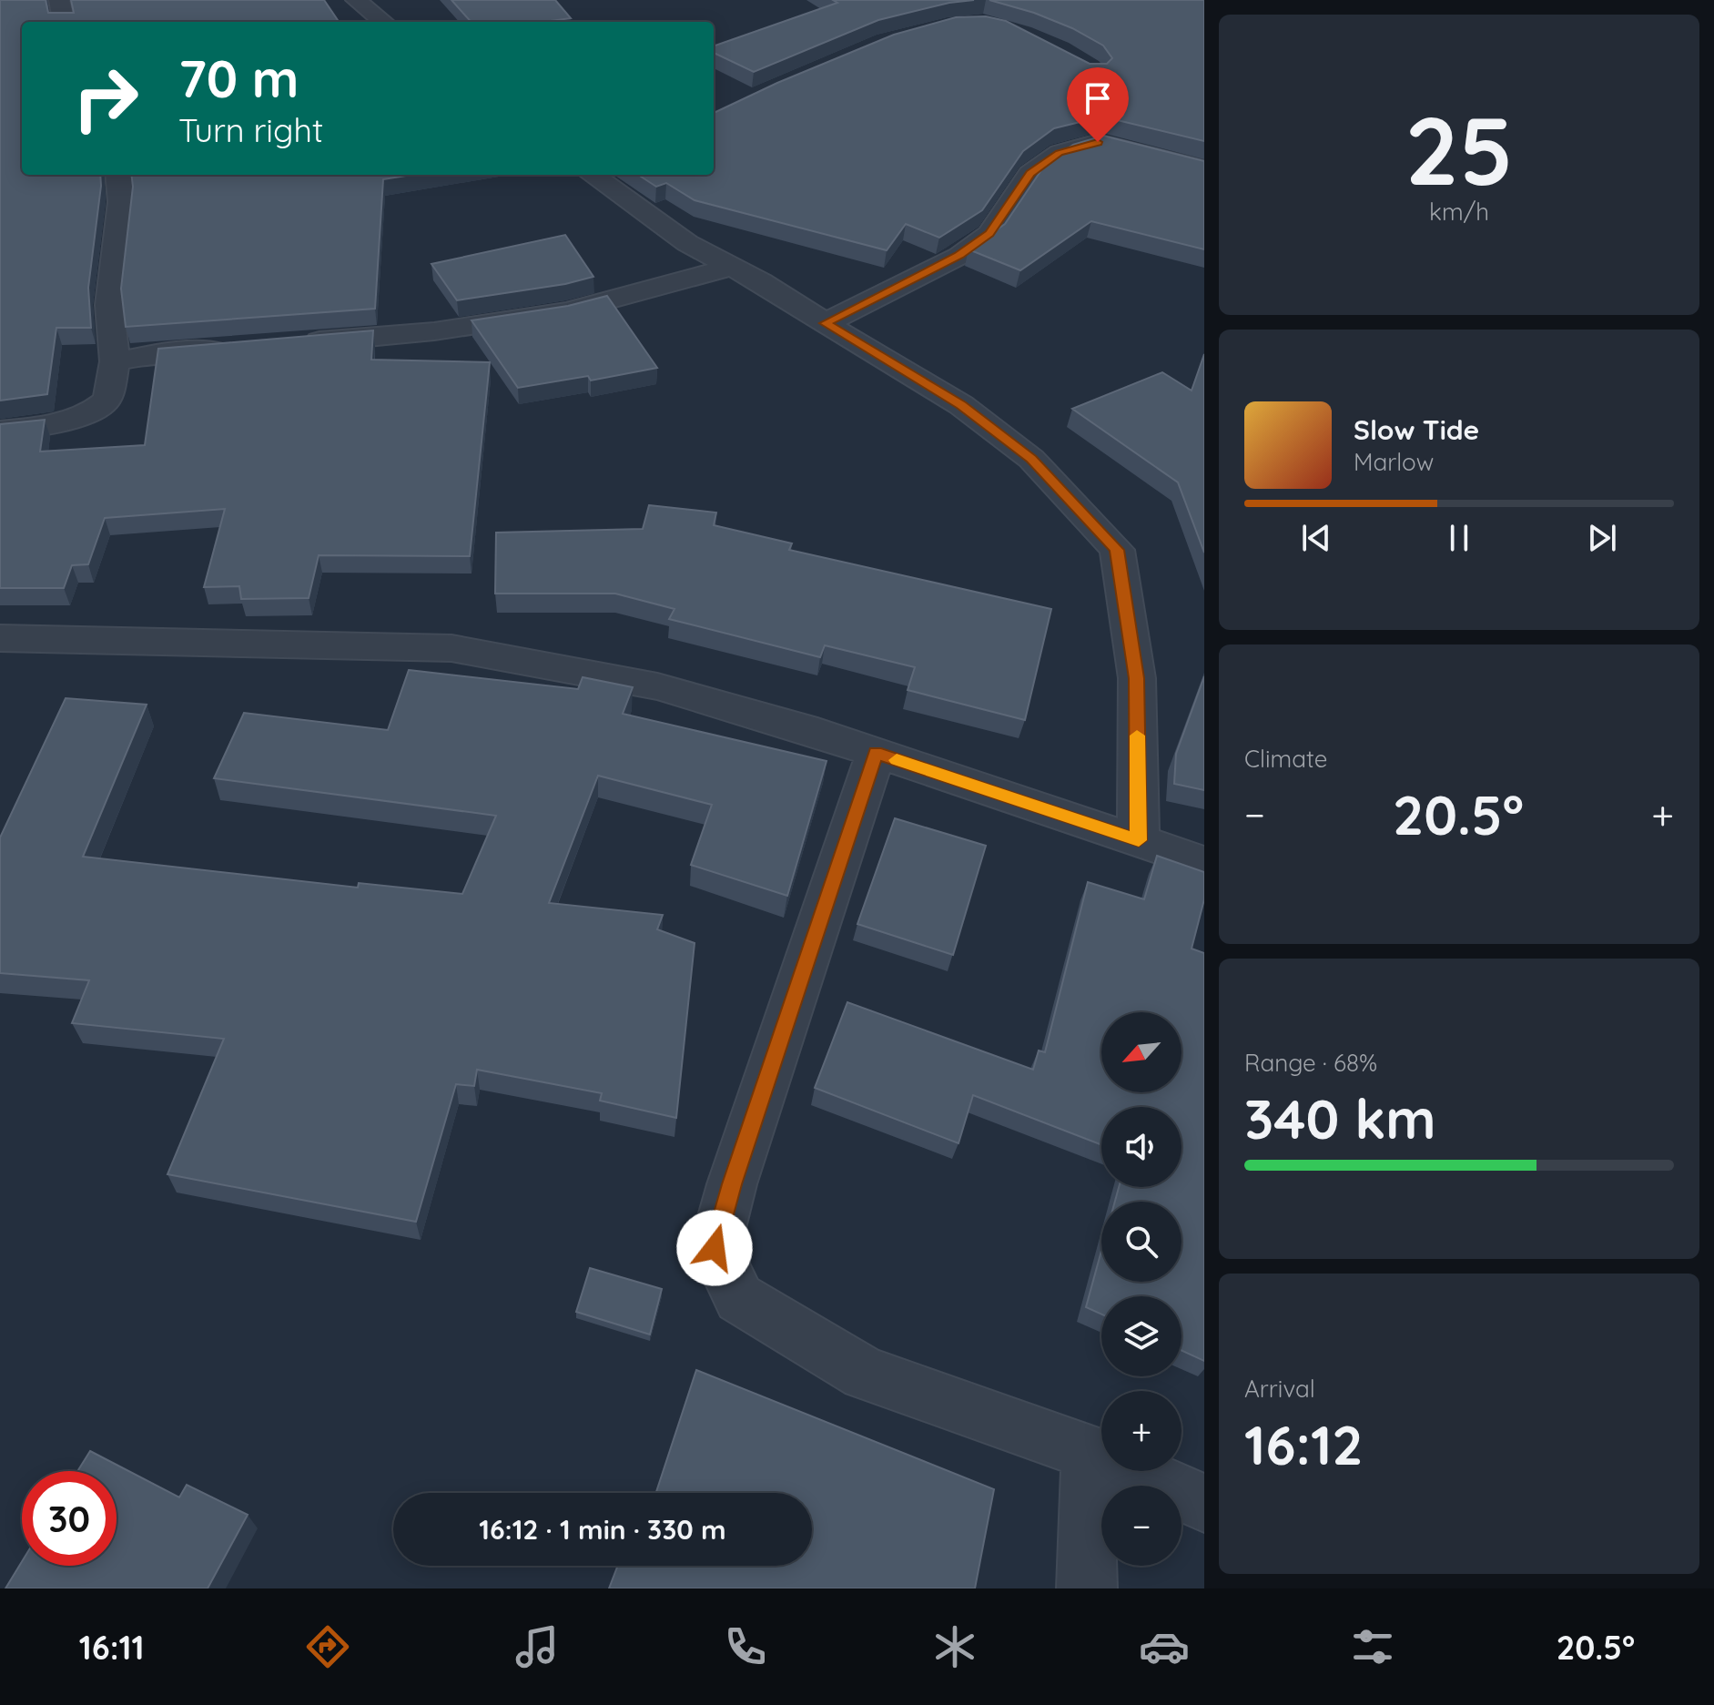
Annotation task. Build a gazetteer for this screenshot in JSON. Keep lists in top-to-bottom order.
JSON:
{
  "north": "bottom left",
  "page": {
    "tile": [
      ["25", "km/h"],
      "Climate",
      ["Range · 68%", "340 km"],
      ["Arrival", "16:12"]
    ],
    "turn": ["70 m", "Turn right"],
    "song": ["Slow Tide", "Marlow"],
    "heat": ["−", "20.5°", "+"],
    "map_buttons": ["+", "−"],
    "limit": "30",
    "trip": "16:12 · 1 min · 330 m",
    "tabs": ["16:11", "20.5°"]
  }
}
